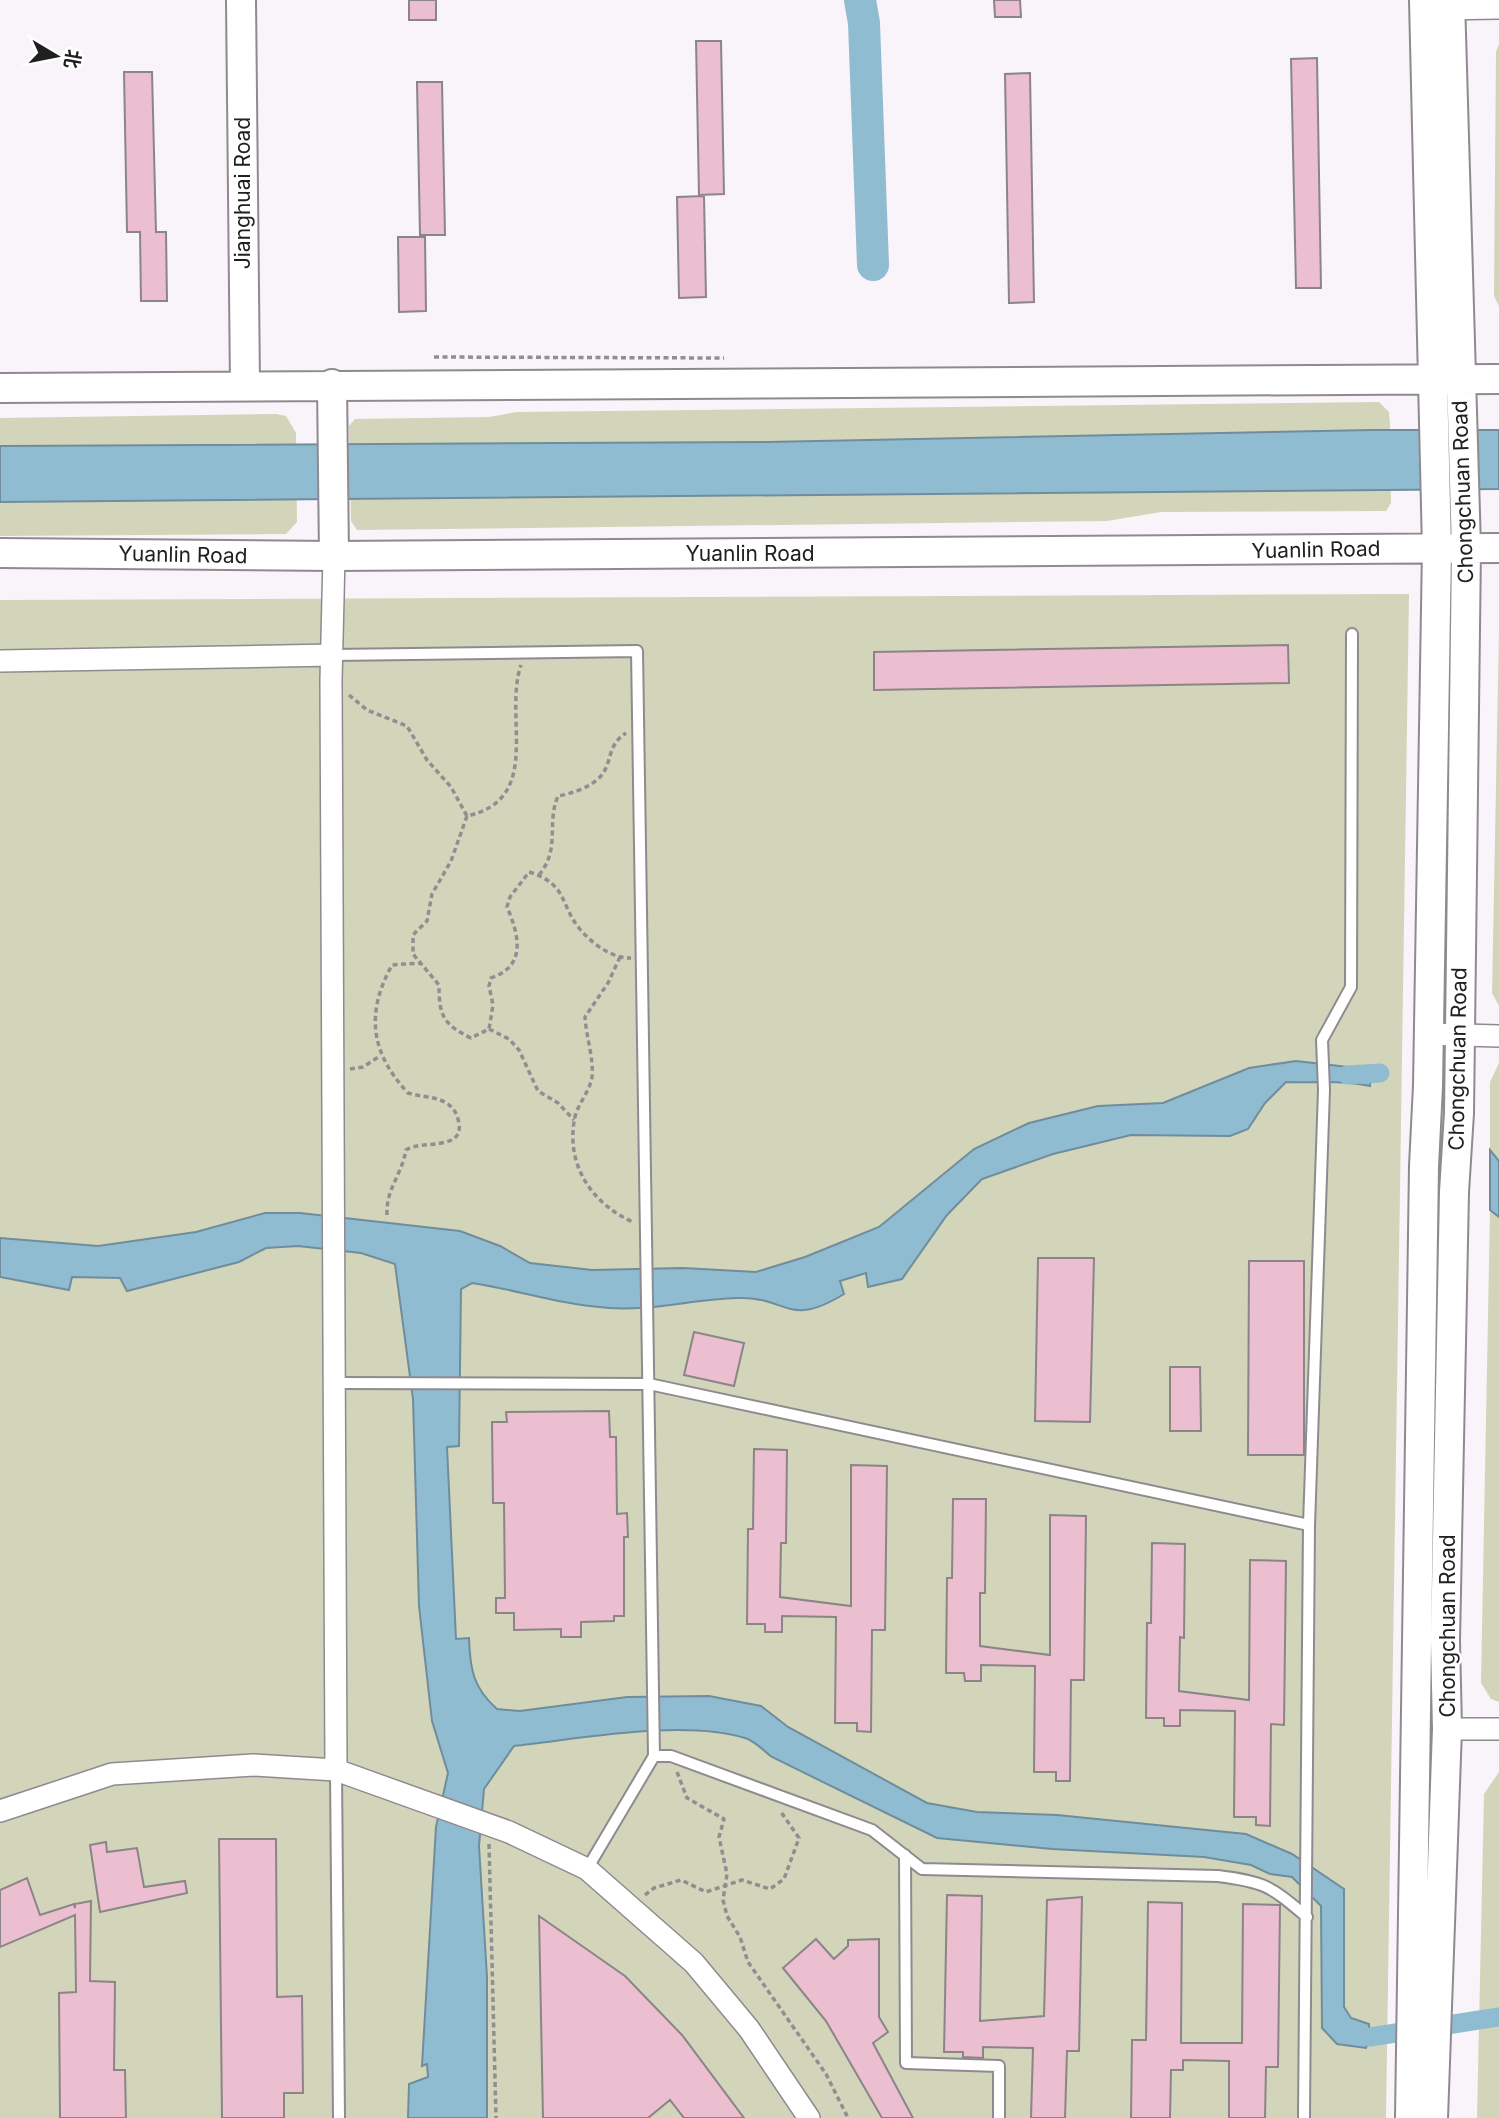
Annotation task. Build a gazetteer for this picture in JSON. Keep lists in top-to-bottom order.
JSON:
{
  "streets": {
    "main road": ["Jianghuai Road", "Chongchuan Road", "Yuanlin Road"]
  },
  "crossings": [
    ["Chongchuan Road", "Yuanlin Road"]
  ],
  "north": "right"
}
